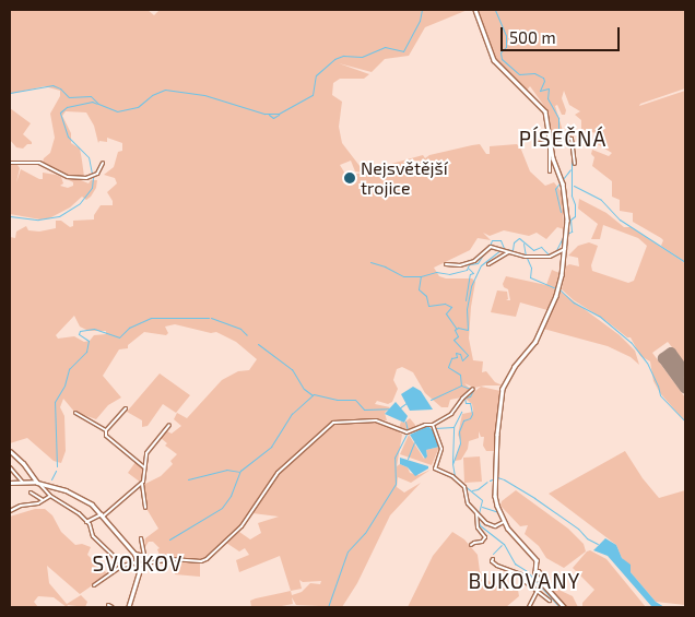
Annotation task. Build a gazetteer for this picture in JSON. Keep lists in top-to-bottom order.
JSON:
{
  "districts": ["PÍSEČNÁ", "SVOJKOV", "BUKOVANY"],
  "places": ["Nejsvětější trojice"],
  "scale_bar": "500 m"
}
